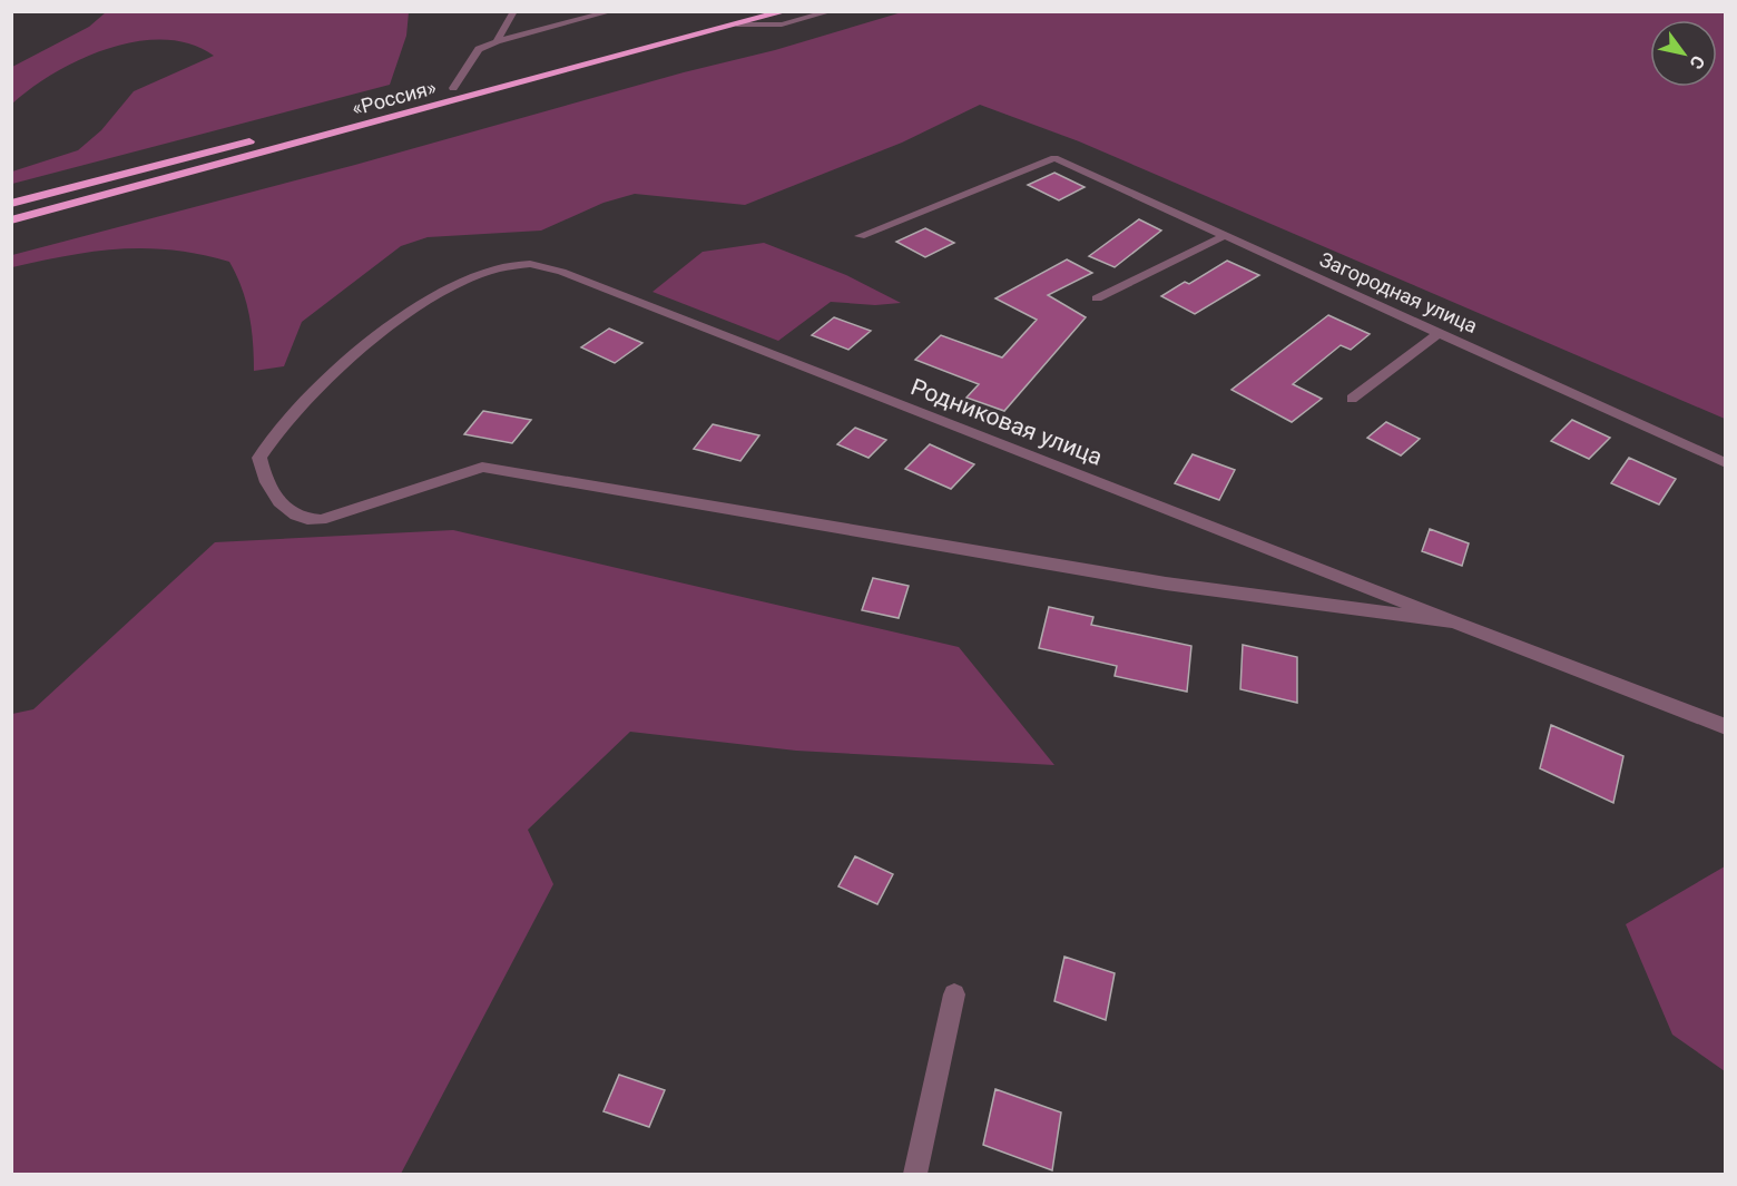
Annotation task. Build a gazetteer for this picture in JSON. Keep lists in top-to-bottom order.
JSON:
{
  "streets": {
    "highway": ["«Россия»"],
    "street": ["Загородная улица", "Родниковая улица"]
  },
  "north": "bottom right"
}
